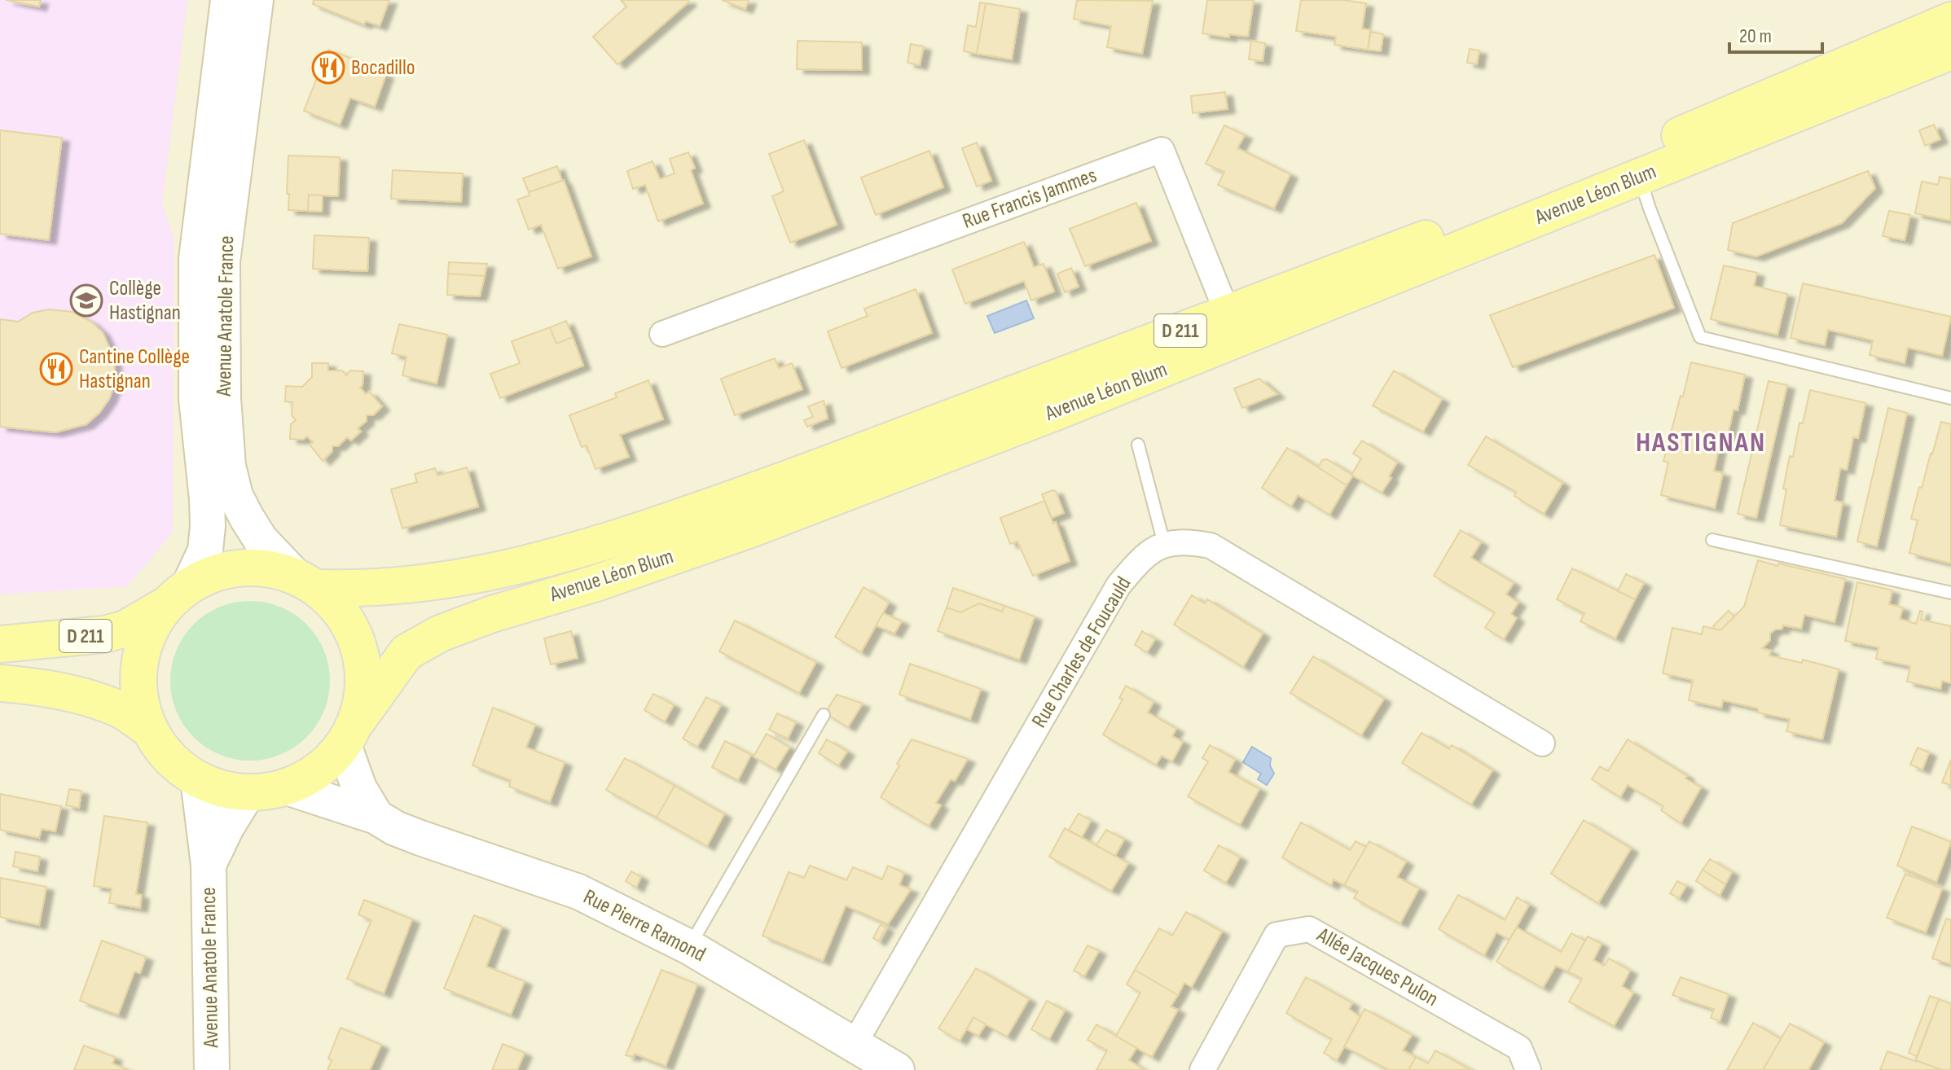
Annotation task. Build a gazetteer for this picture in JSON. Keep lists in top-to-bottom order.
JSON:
{
  "streets": {
    "main road": ["Avenue Léon Blum", "D 211"],
    "street": [
      "Rue Francis Jammes",
      "Avenue Anatole France",
      "Rue Charles de Foucauld",
      "Rue Pierre Ramond",
      "Allée Jacques Pulon"
    ]
  },
  "crossings": [
    ["Avenue Léon Blum", "Rue Francis Jammes"],
    ["Avenue Léon Blum", "Avenue Anatole France"],
    ["Avenue Léon Blum", "D 211"],
    ["Avenue Léon Blum", "Rue Pierre Ramond"],
    ["Avenue Anatole France", "D 211"],
    ["Avenue Anatole France", "Rue Pierre Ramond"],
    ["D 211", "Rue Pierre Ramond"],
    ["Rue Charles de Foucauld", "Rue Pierre Ramond"]
  ],
  "districts": ["HASTIGNAN"],
  "places": {
    "restaurant": ["Bocadillo", "Cantine Collège Hastignan"],
    "school or university": ["Collège Hastignan"]
  },
  "scale_bar": "20 m"
}
